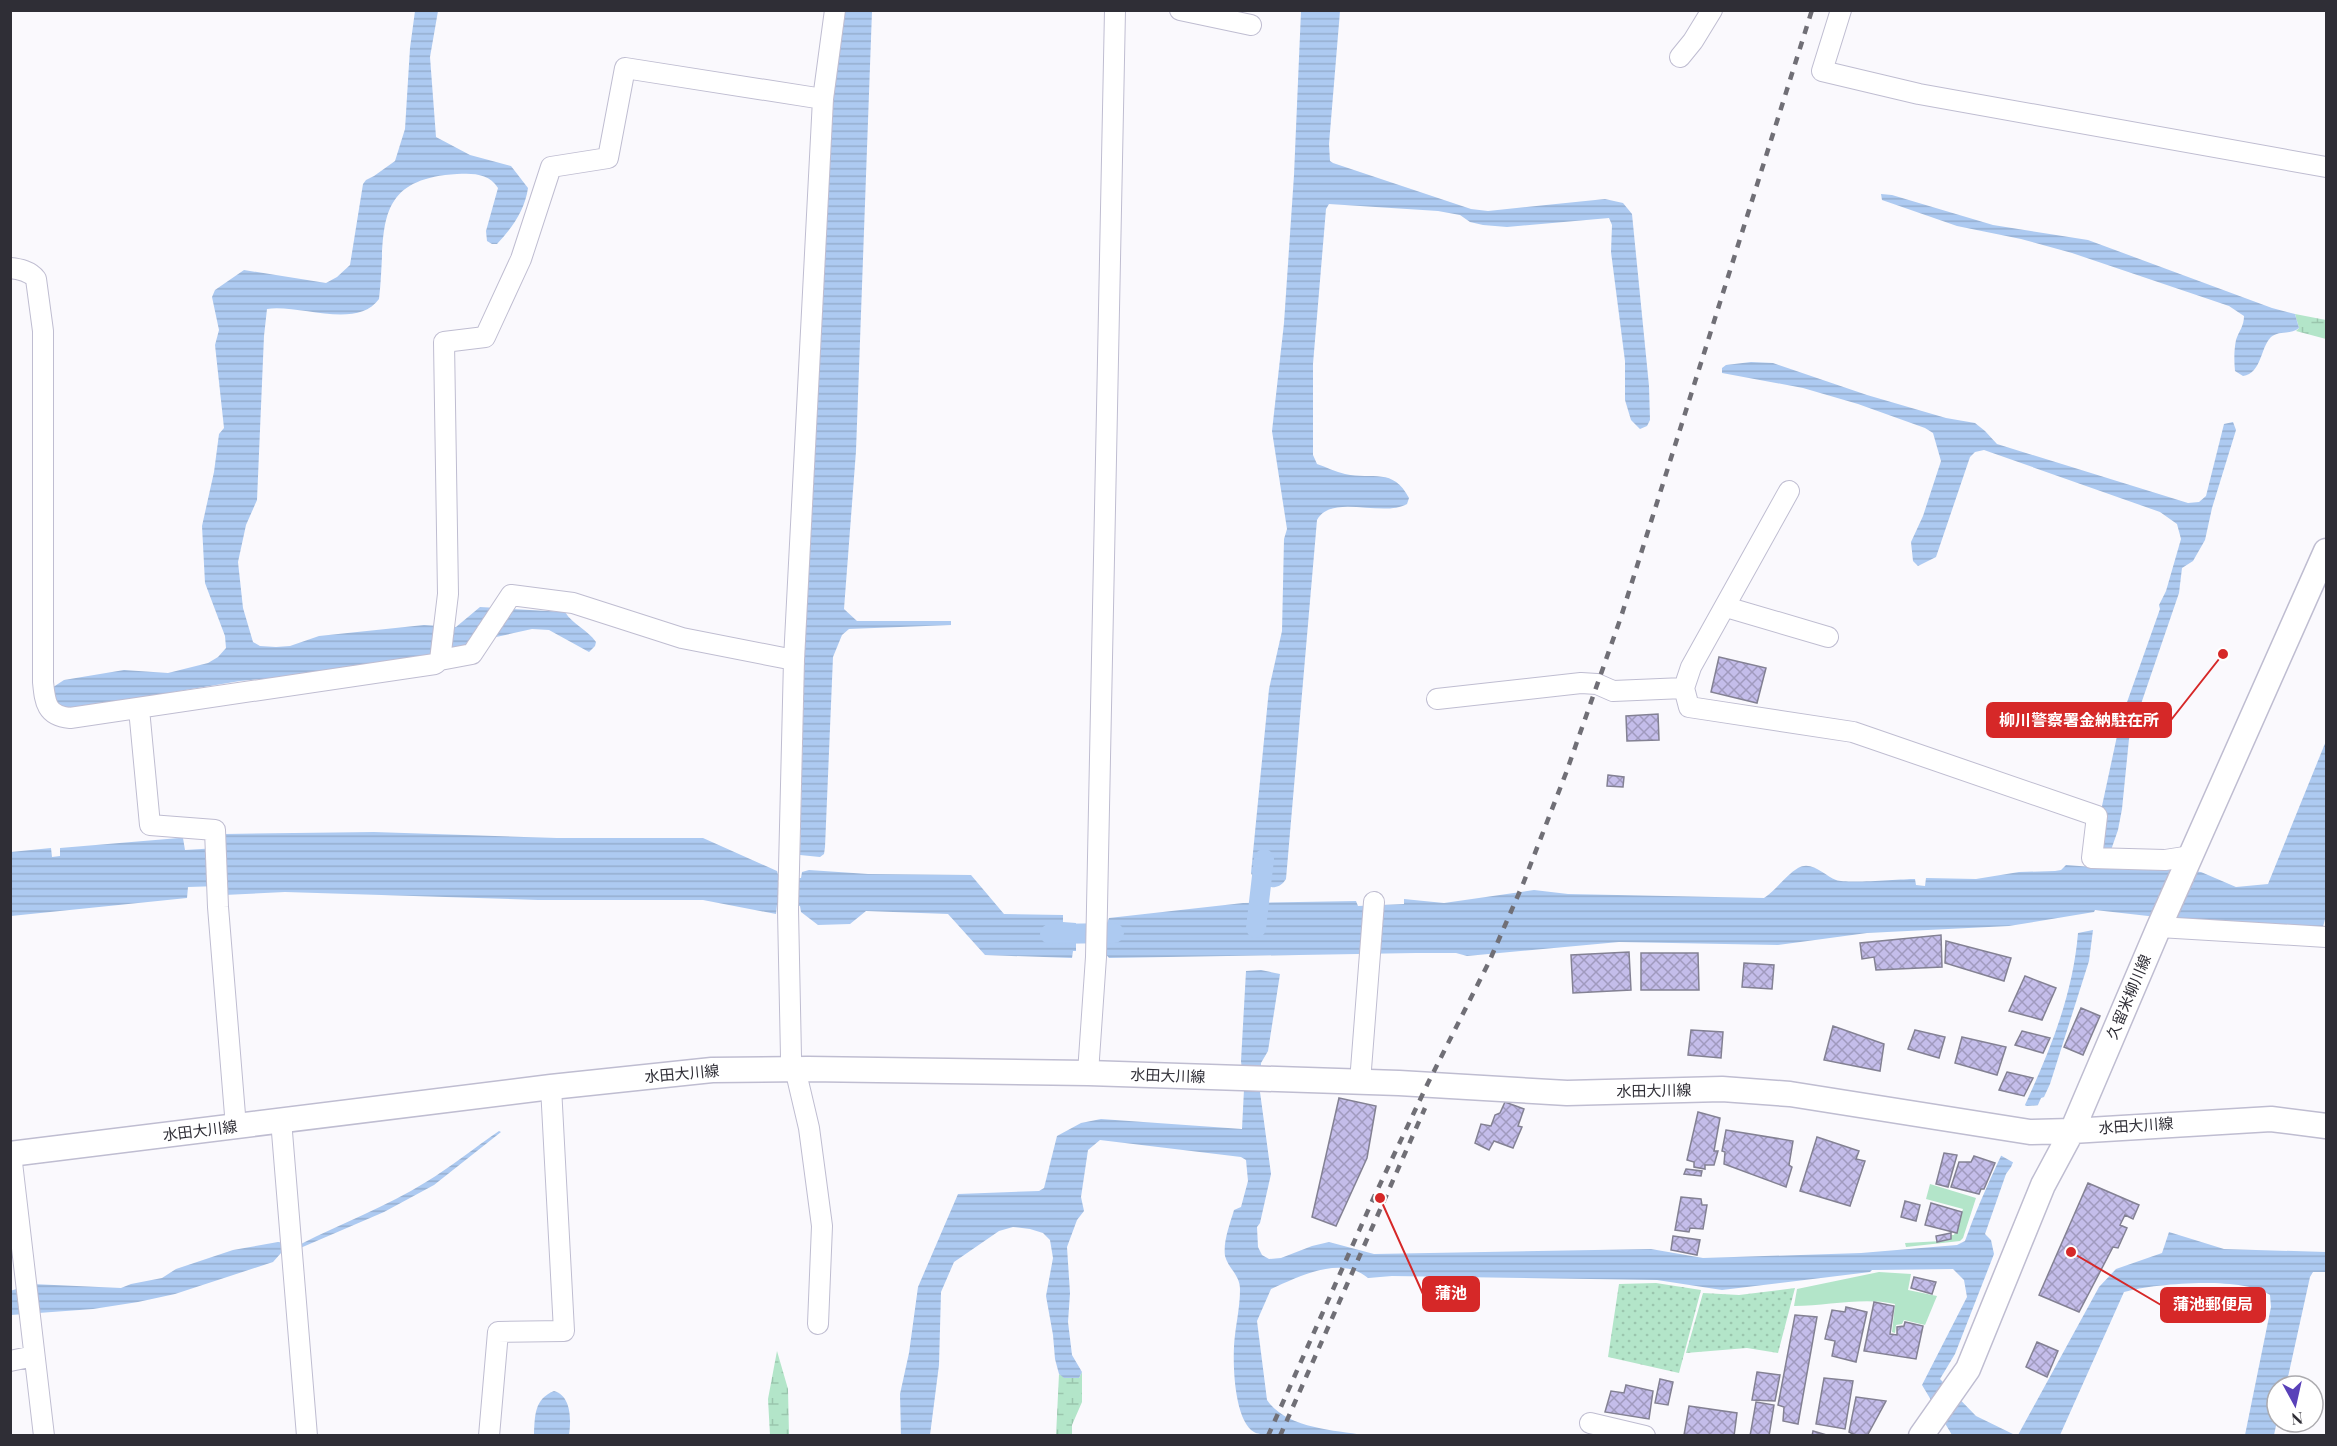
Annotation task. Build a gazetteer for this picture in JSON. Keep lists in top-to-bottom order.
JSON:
{
  "streets": {
    "main road": ["久留米柳川線", "水田大川線"]
  },
  "crossings": [
    ["久留米柳川線", "水田大川線"]
  ],
  "places": ["柳川警察署金納駐在所", "蒲池", "蒲池郵便局"],
  "north": "bottom"
}
